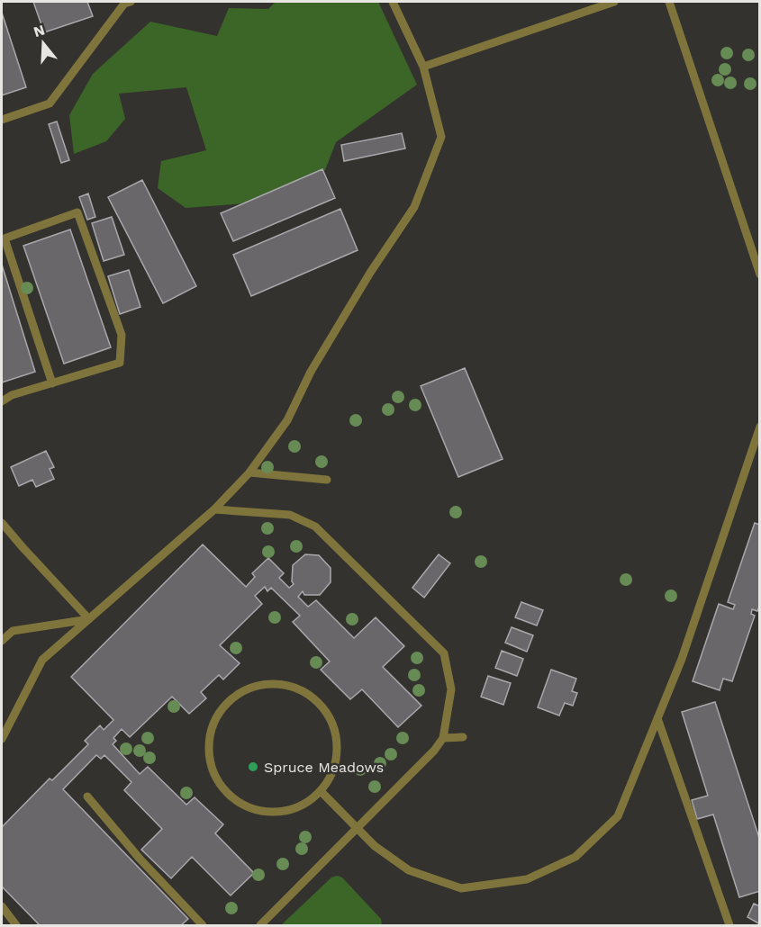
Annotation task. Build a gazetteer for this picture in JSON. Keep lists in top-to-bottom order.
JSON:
{
  "places": ["Spruce Meadows"],
  "north": "top"
}
